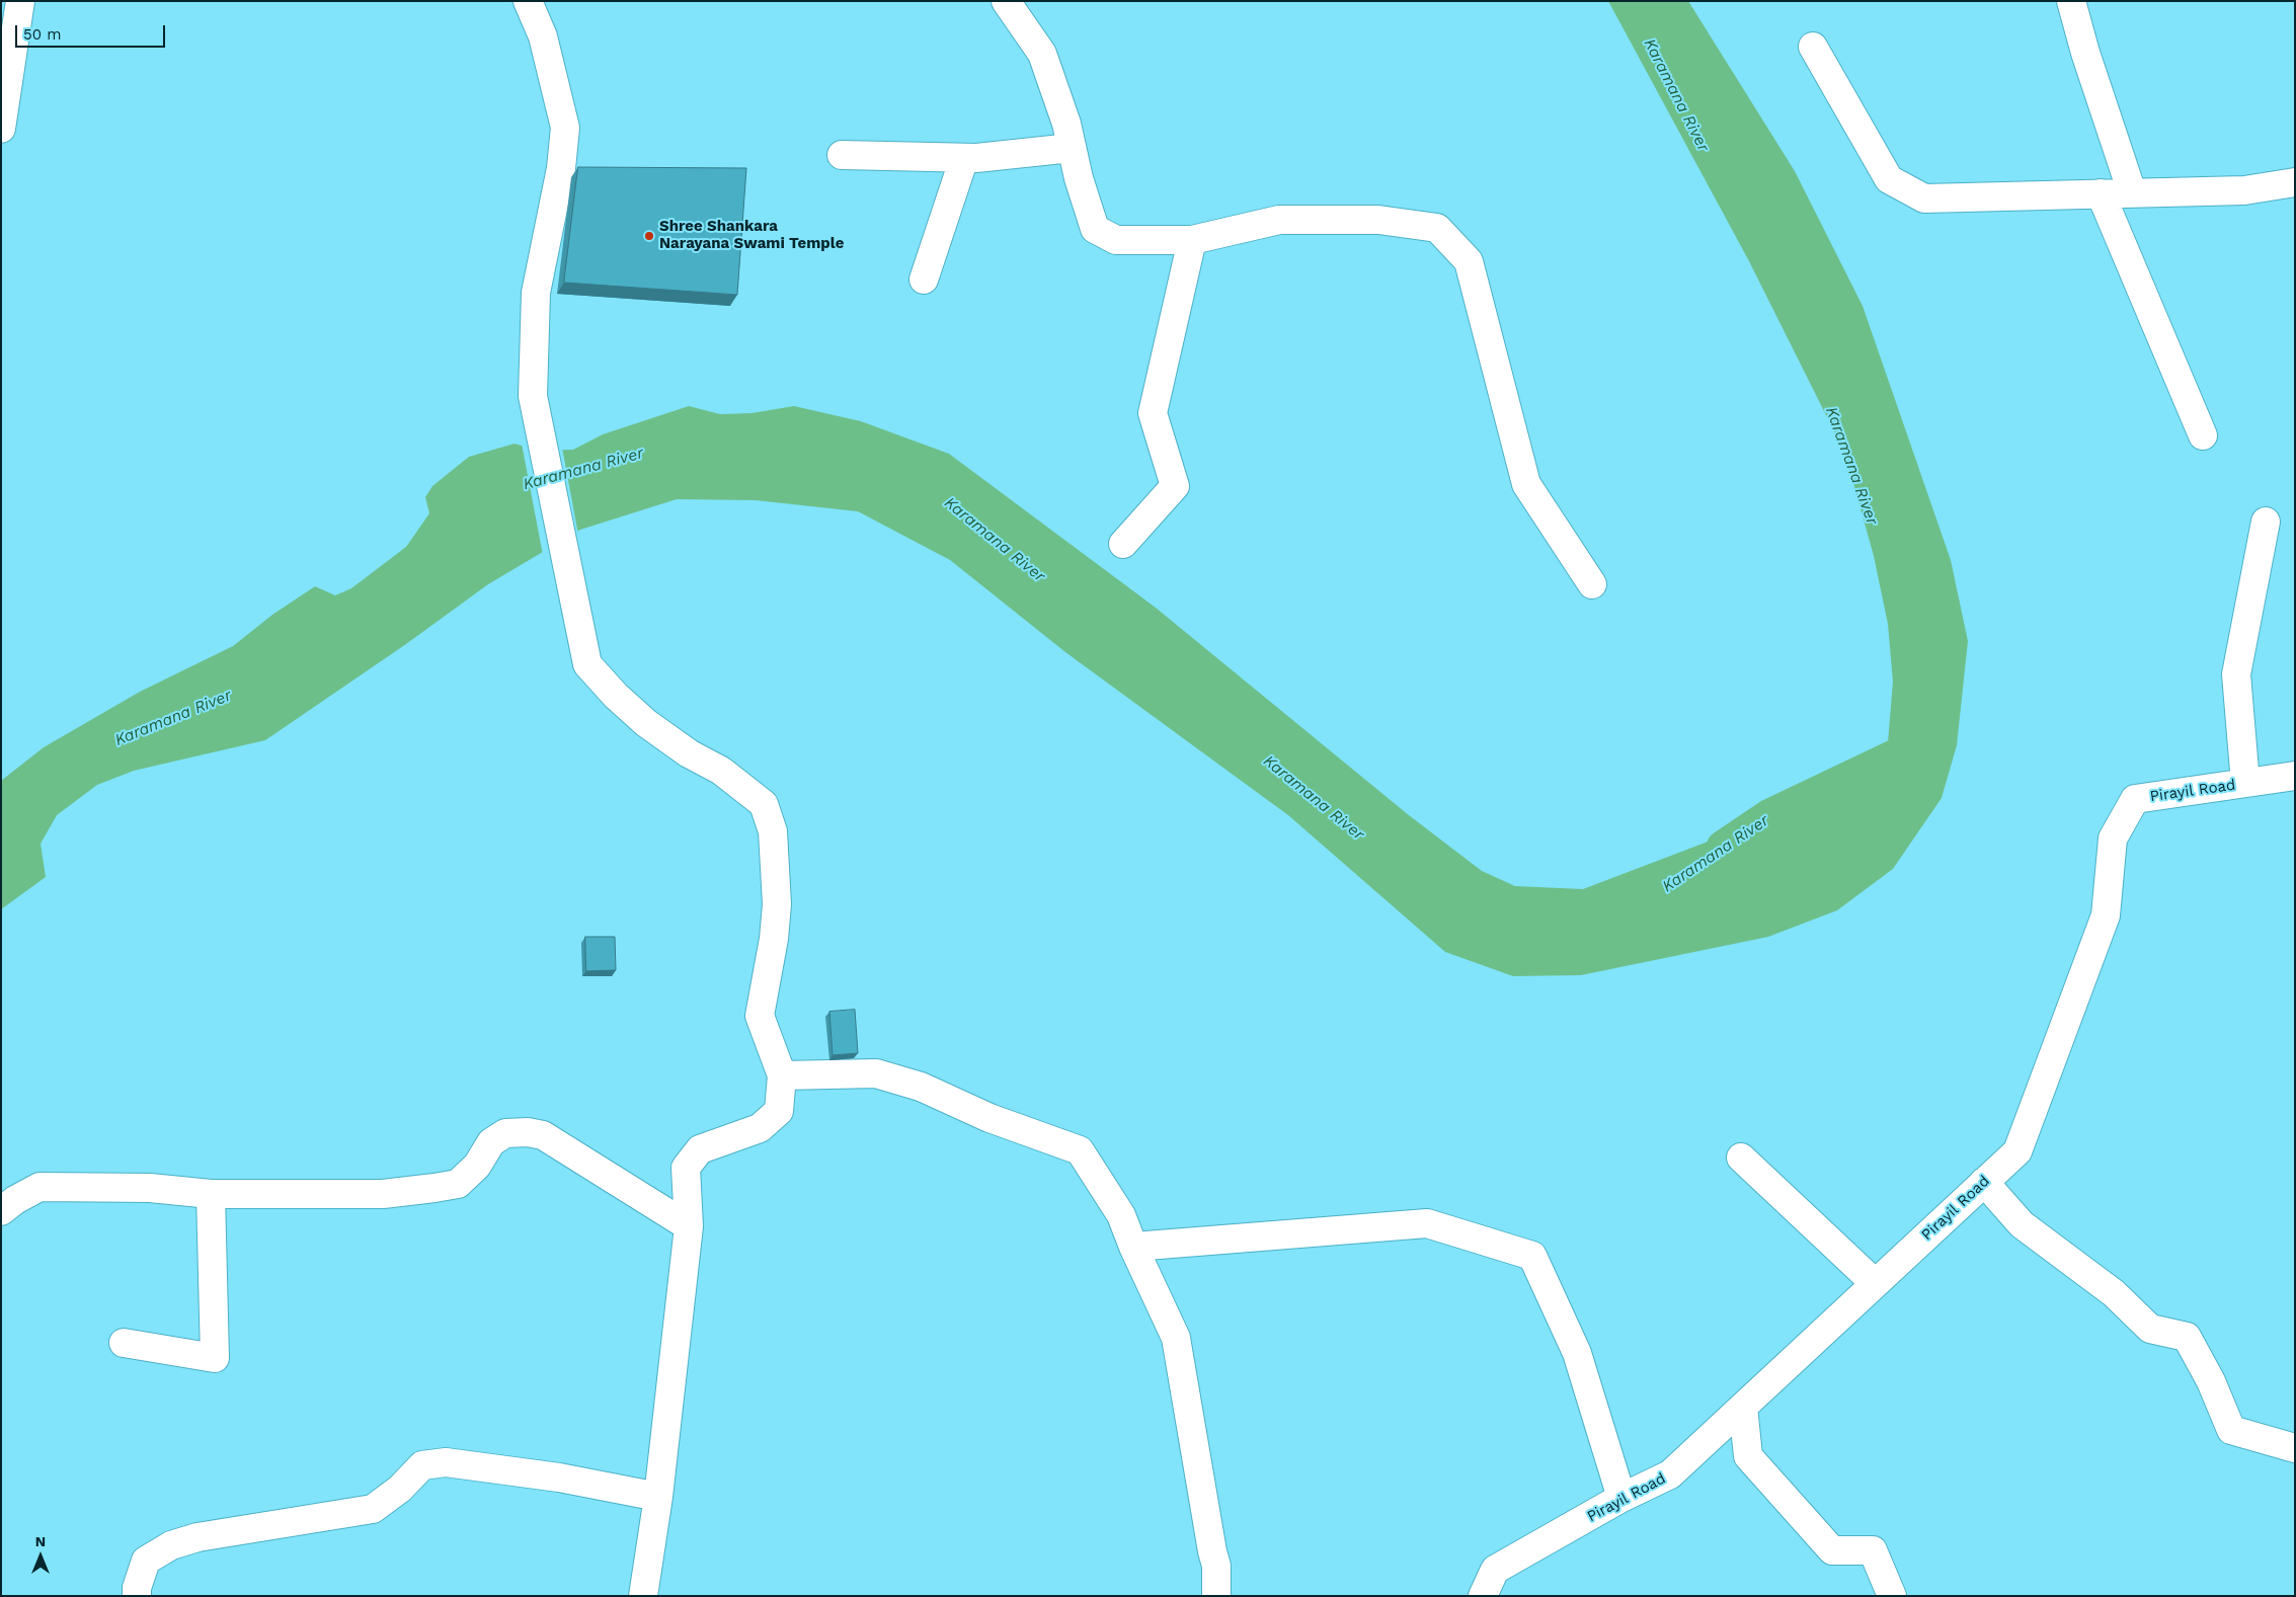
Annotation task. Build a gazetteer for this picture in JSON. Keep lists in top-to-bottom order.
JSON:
{
  "streets": {
    "street": ["Pirayil Road"]
  },
  "water": ["Karamana River"],
  "places": ["Shree Shankara Narayana Swami Temple"],
  "scale_bar": "50 m",
  "north": "top"
}
